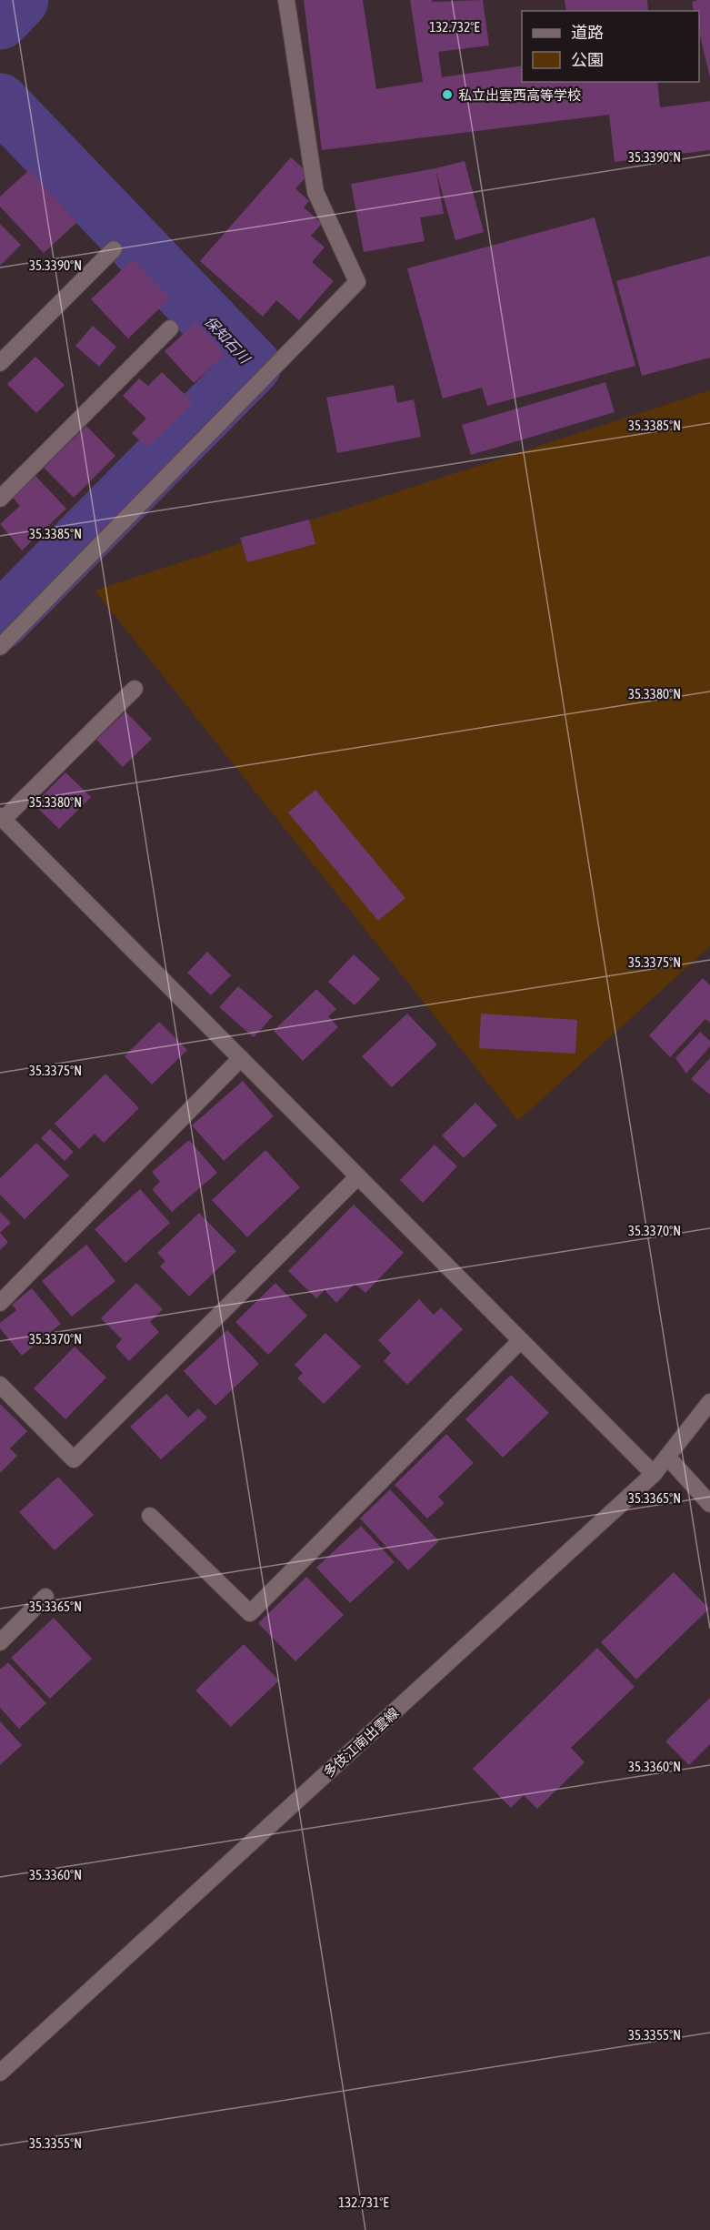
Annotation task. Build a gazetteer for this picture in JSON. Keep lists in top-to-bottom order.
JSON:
{
  "streets": {
    "street": ["多伎江南出雲線"]
  },
  "water": ["保知石川"],
  "places": ["私立出雲西高等学校"],
  "legend": ["道路", "公園"],
  "coordinates": [
    "132.732°E",
    "35.3390°N",
    "35.3385°N",
    "35.3380°N",
    "35.3375°N",
    "35.3370°N",
    "35.3365°N",
    "35.3360°N",
    "35.3355°N",
    "132.731°E"
  ]
}
